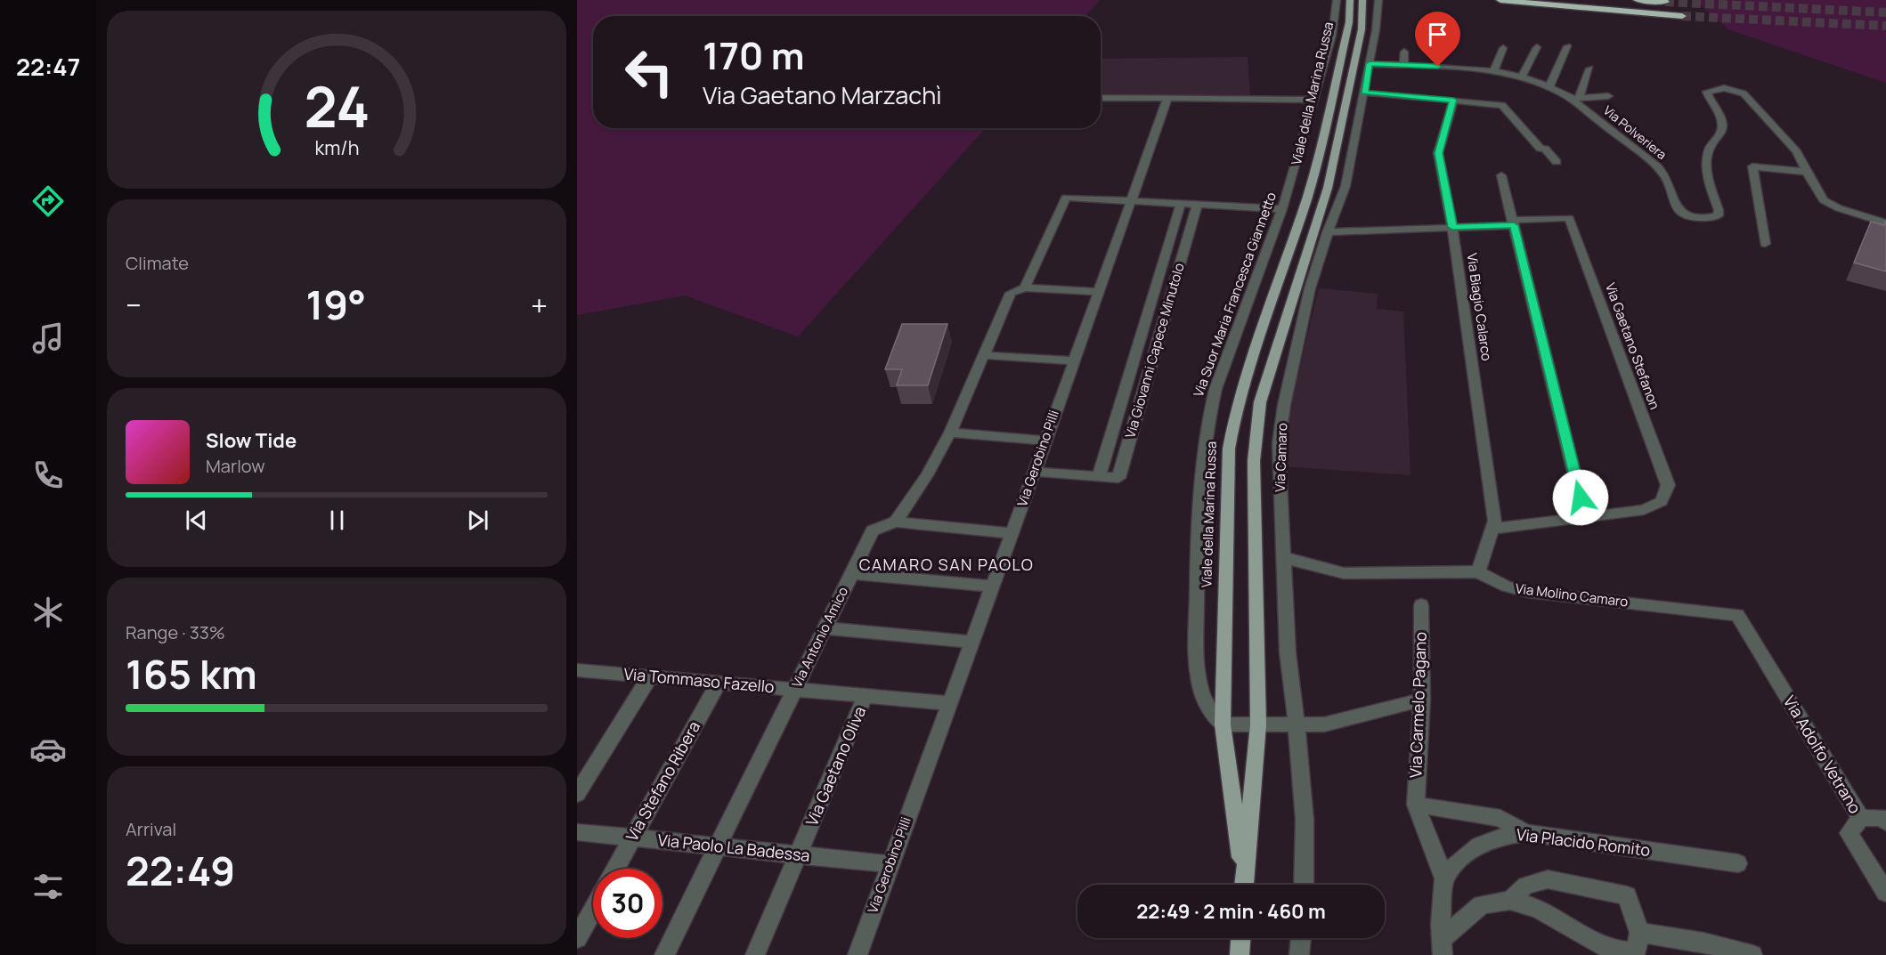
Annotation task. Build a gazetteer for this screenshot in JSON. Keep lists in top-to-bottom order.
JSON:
{
  "streets": {
    "main road": ["Viale della Marina Russa"],
    "street": [
      "Via Polveriera",
      "Via Suor Maria Francesca Giannetto",
      "Via Biagio Calarco",
      "Via Gaetano Stefanon",
      "Via Giovanni Capece Minutolo",
      "Via Camaro",
      "Via Gerobino Pilli",
      "Via Molino Camaro",
      "Via Antonio Amico",
      "Via Tommaso Fazello",
      "Via Carmelo Pagano",
      "Via Adolfo Vetrano",
      "Via Gaetano Oliva",
      "Via Stefano Ribera",
      "Via Placido Romito",
      "Via Paolo La Badessa"
    ]
  },
  "crossings": [
    ["Viale della Marina Russa", "Via Suor Maria Francesca Giannetto"],
    ["Via Polveriera", "Via Camaro"],
    ["Via Giovanni Capece Minutolo", "Via Gerobino Pilli"],
    ["Via Camaro", "Via Molino Camaro"],
    ["Via Gerobino Pilli", "Via Tommaso Fazello"],
    ["Via Gerobino Pilli", "Via Paolo La Badessa"],
    ["Via Molino Camaro", "Via Adolfo Vetrano"],
    ["Via Antonio Amico", "Via Tommaso Fazello"],
    ["Via Antonio Amico", "Via Paolo La Badessa"],
    ["Via Tommaso Fazello", "Via Gaetano Oliva"],
    ["Via Tommaso Fazello", "Via Stefano Ribera"],
    ["Via Gaetano Oliva", "Via Paolo La Badessa"],
    ["Via Stefano Ribera", "Via Paolo La Badessa"]
  ],
  "districts": ["CAMARO SAN PAOLO"],
  "page": {
    "tabs": "22:47",
    "turn": ["170 m", "Via Gaetano Marzachì"],
    "tile": [
      "Climate",
      ["Range · 33%", "165 km"],
      ["Arrival", "22:49"]
    ],
    "heat": ["−", "19°", "+"],
    "song": ["Slow Tide", "Marlow"],
    "limit": "30",
    "trip": "22:49 · 2 min · 460 m",
    "gauge": ["24", "km/h"]
  }
}
